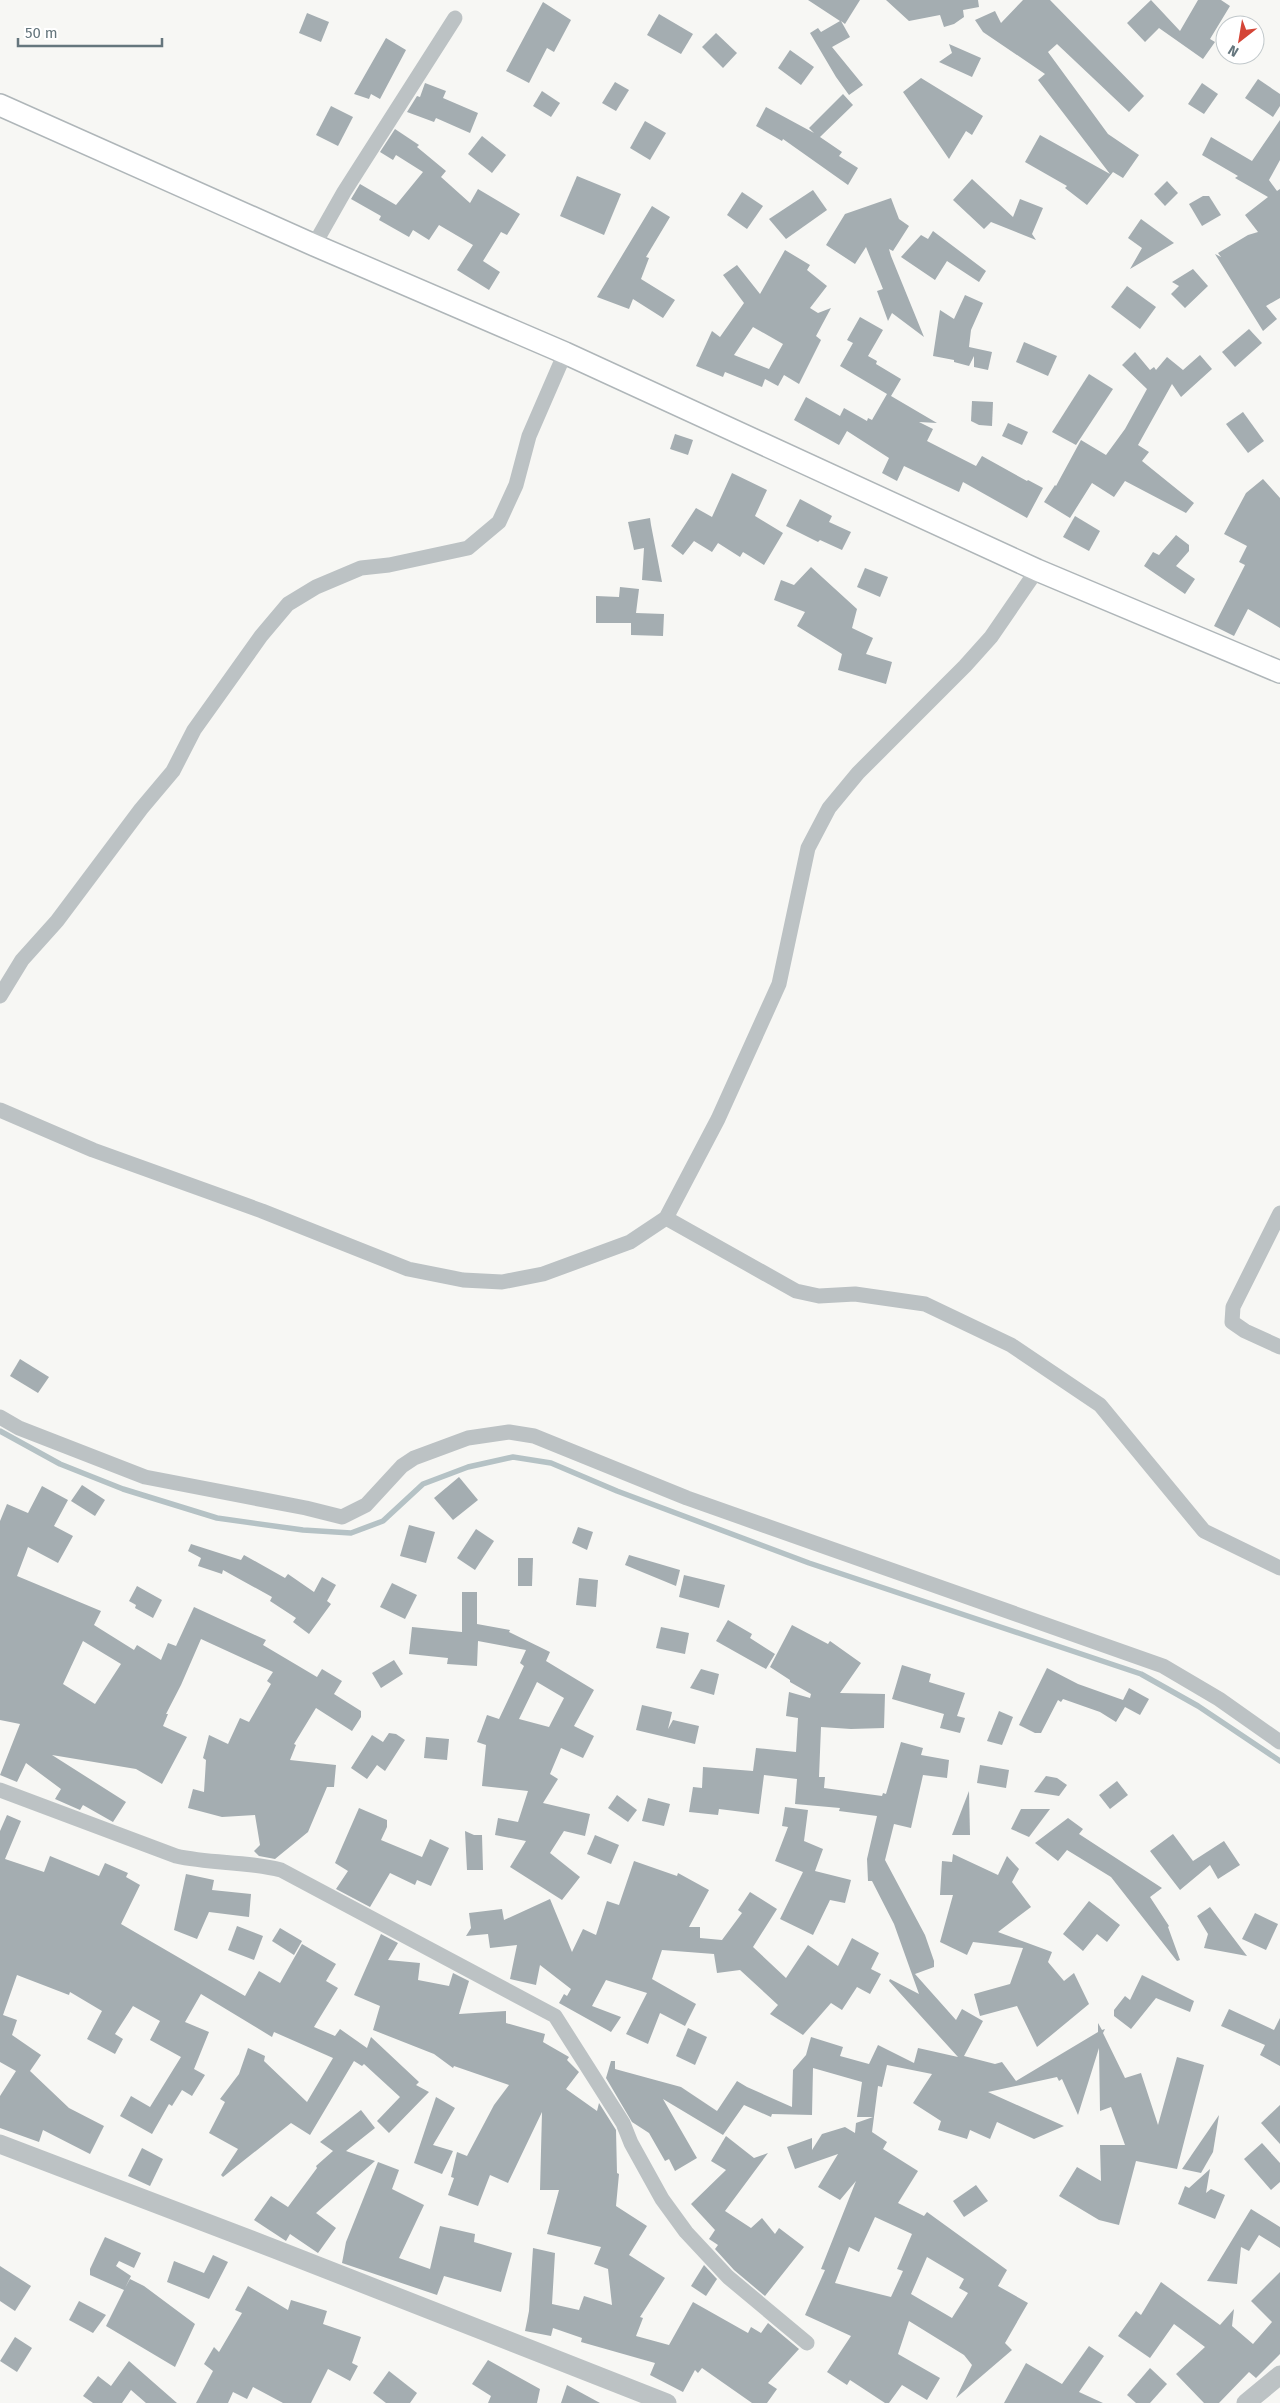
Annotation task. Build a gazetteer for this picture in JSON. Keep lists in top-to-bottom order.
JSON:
{
  "scale_bar": "50 m",
  "north": "bottom left"
}
